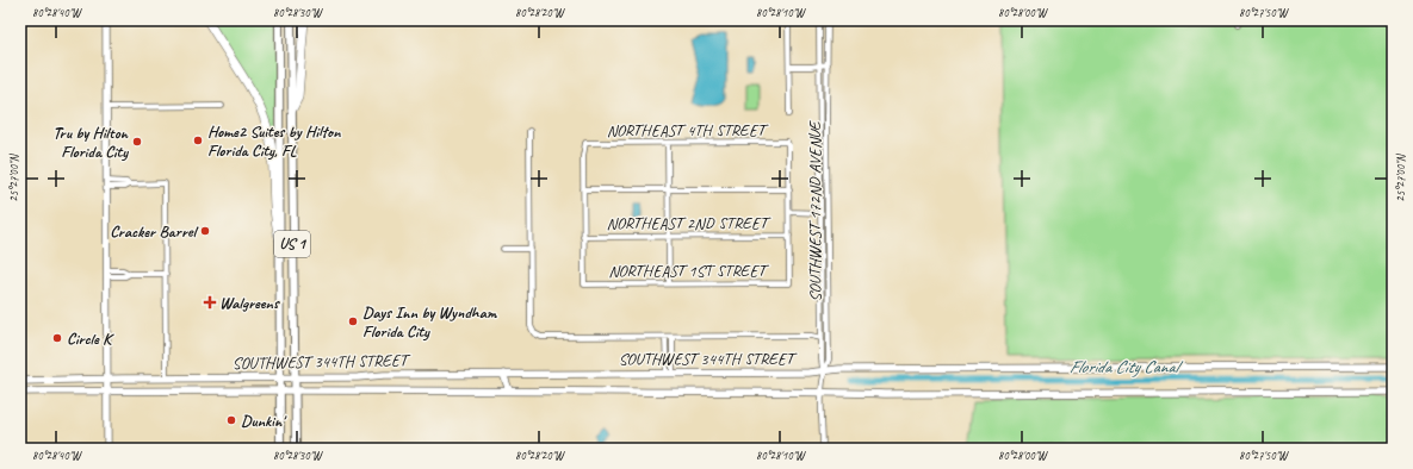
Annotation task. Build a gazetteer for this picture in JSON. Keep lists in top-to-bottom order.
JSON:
{
  "streets": {
    "highway": ["US 1"],
    "main road": ["SOUTHWEST 344TH STREET"],
    "street": [
      "NORTHEAST 4TH STREET",
      "SOUTHWEST 172ND AVENUE",
      "NORTHEAST 2ND STREET",
      "NORTHEAST 1ST STREET"
    ]
  },
  "crossings": [
    ["SOUTHWEST 172ND AVENUE", "SOUTHWEST 344TH STREET"],
    ["NORTHEAST 2ND STREET", "NORTHEAST 1ST STREET"],
    ["US 1", "SOUTHWEST 344TH STREET"]
  ],
  "water": ["Florida City Canal"],
  "places": {
    "other": [
      "Home2 Suites by Hilton Florida City, FL",
      "Tru by Hilton Florida City",
      "Cracker Barrel",
      "Days Inn by Wyndham Florida City",
      "Circle K",
      "Dunkin'"
    ],
    "health": ["Walgreens"]
  },
  "coordinates": [
    "80°28'40\"W",
    "80°28'30\"W",
    "80°28'20\"W",
    "80°28'10\"W",
    "80°28'00\"W",
    "80°27'50\"W",
    "25°27'00\"N"
  ]
}
